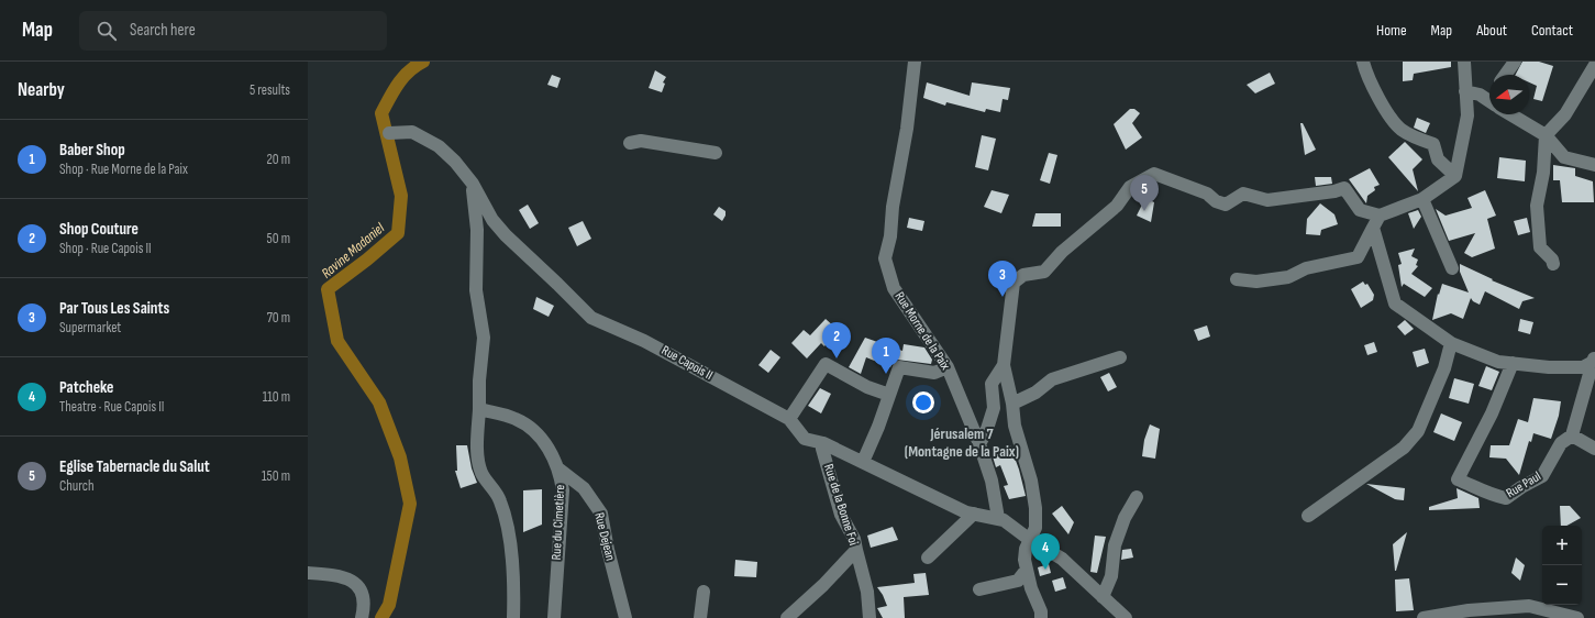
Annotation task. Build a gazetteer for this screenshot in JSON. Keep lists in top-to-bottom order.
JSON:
{
  "streets": {
    "street": [
      "Rue Morne de la Paix",
      "Rue Capois II",
      "Rue Paul",
      "Rue de la Bonne Foi",
      "Rue du Cimetière",
      "Rue Dejean"
    ]
  },
  "crossings": [
    ["Rue Morne de la Paix", "Rue Capois II"],
    ["Rue Capois II", "Rue de la Bonne Foi"],
    ["Rue du Cimetière", "Rue Dejean"]
  ],
  "districts": ["Jérusalem 7 (Montagne de la Paix)"],
  "water": ["Ravine Madaniel"],
  "north": "left",
  "page": {
    "header": "Map",
    "search": "Search here",
    "nav": [
      "Home",
      "Map",
      "About",
      "Contact"
    ],
    "heading": ["Nearby", "5 results"],
    "list": [
      {
        "mark": "1",
        "name": "Baber Shop",
        "note": "Shop · Rue Morne de la Paix",
        "value": "20 m"
      },
      {
        "mark": "2",
        "name": "Shop Couture",
        "note": "Shop · Rue Capois II",
        "value": "50 m"
      },
      {
        "mark": "3",
        "name": "Par Tous Les Saints",
        "note": "Supermarket",
        "value": "70 m"
      },
      {
        "mark": "4",
        "name": "Patcheke",
        "note": "Theatre · Rue Capois II",
        "value": "110 m"
      },
      {
        "mark": "5",
        "name": "Eglise Tabernacle du Salut",
        "note": "Church",
        "value": "150 m"
      }
    ],
    "pins": [
      "5",
      "3",
      "2",
      "1",
      "4"
    ],
    "map_buttons": ["+", "−"]
  }
}
